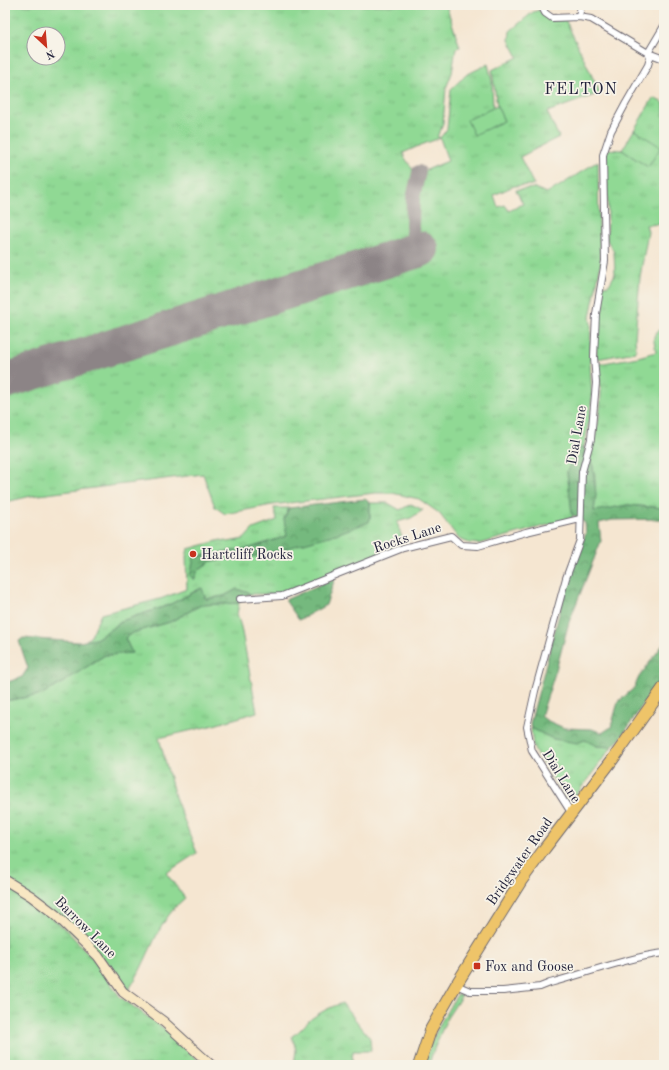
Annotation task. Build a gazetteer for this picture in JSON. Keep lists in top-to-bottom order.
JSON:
{
  "streets": {
    "highway": ["Bridgwater Road"],
    "main road": ["Barrow Lane"],
    "street": ["Dial Lane", "Rocks Lane"]
  },
  "crossings": [
    ["Dial Lane", "Rocks Lane"],
    ["Dial Lane", "Bridgwater Road"]
  ],
  "districts": ["FELTON"],
  "places": {
    "other": ["Hartcliff Rocks"],
    "transit": ["Fox and Goose"]
  },
  "north": "bottom right"
}
